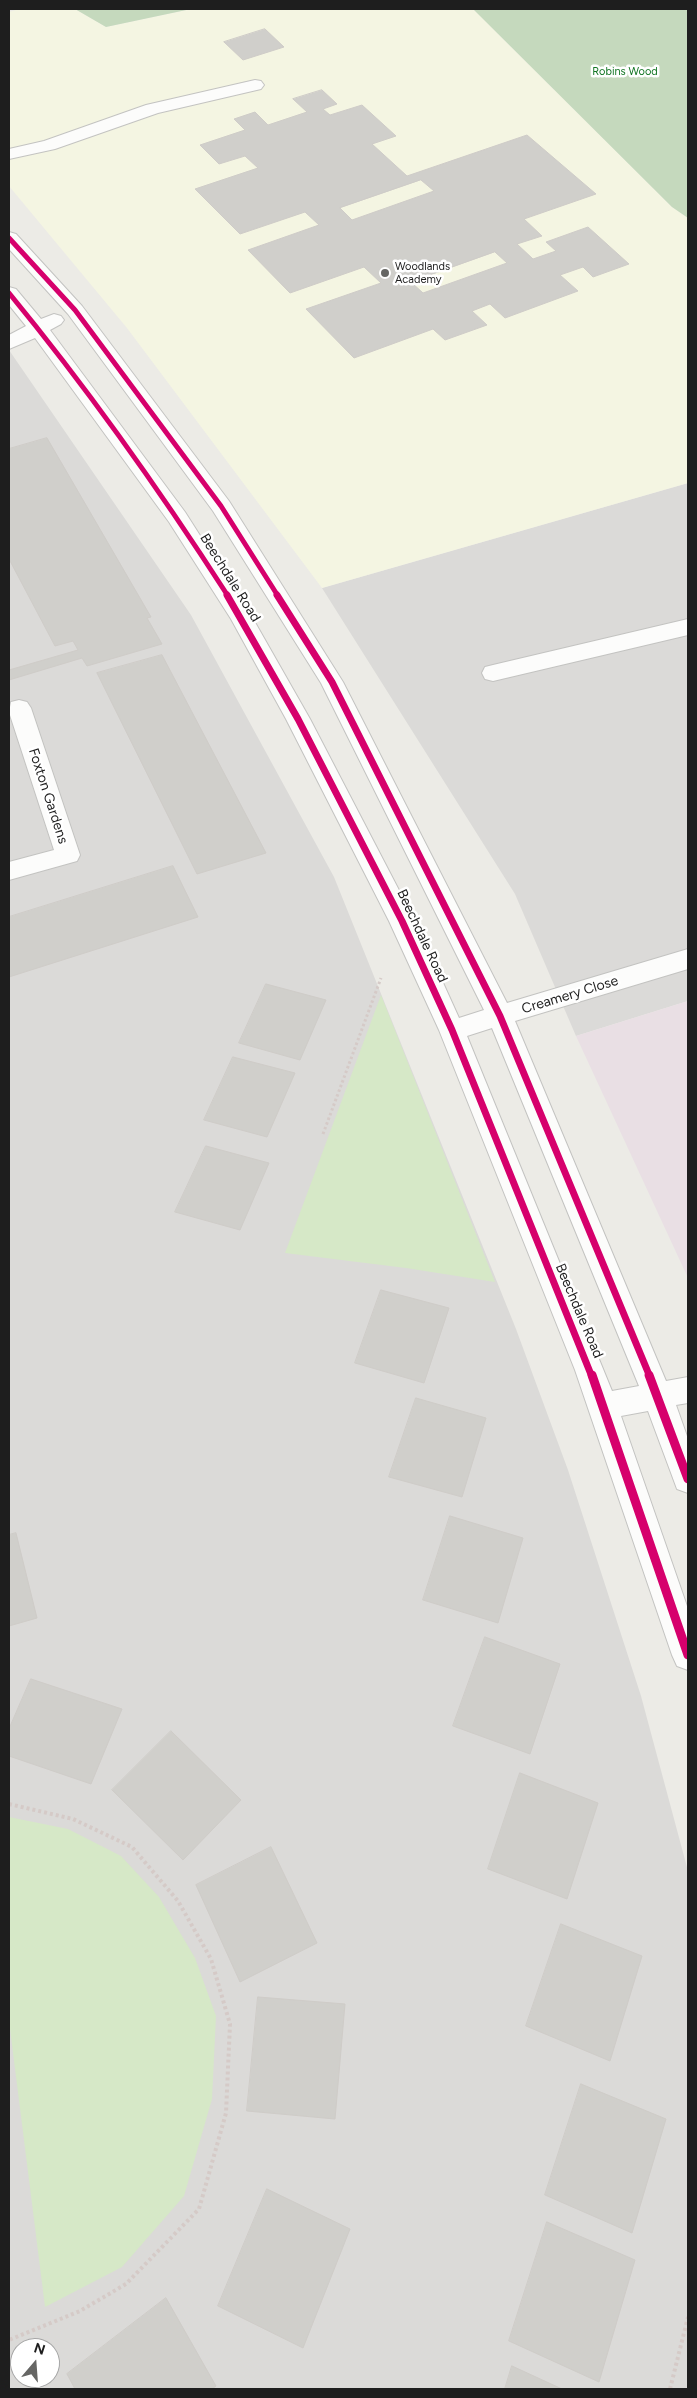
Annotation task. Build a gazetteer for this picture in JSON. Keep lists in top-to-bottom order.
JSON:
{
  "streets": {
    "street": ["Beechdale Road", "Foxton Gardens", "Creamery Close"]
  },
  "crossings": [
    ["Beechdale Road", "Creamery Close"]
  ],
  "parks": ["Robins Wood"],
  "places": ["Woodlands Academy"],
  "north": "top"
}
